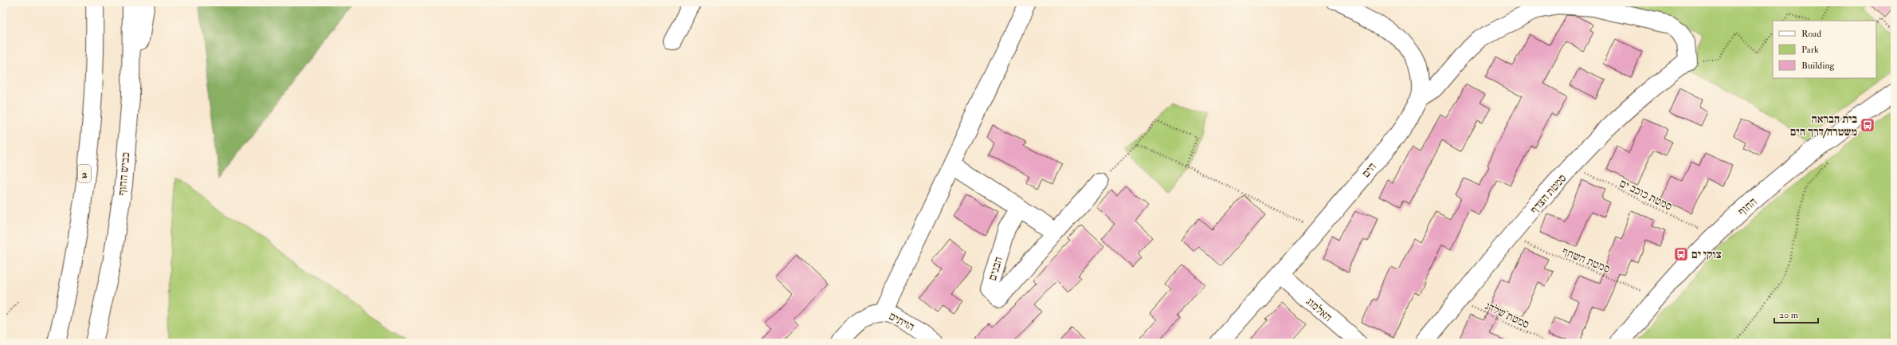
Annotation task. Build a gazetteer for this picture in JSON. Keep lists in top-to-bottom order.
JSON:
{
  "streets": {
    "main road": [
      "הים",
      "2",
      "כביש החוף",
      "סמטת הצדף",
      "החוף",
      "הבנים",
      "האלמוג",
      "הזיתים"
    ],
    "path": ["סמטת כוכב ים", "סמטת השחף", "סמטת שלדג"]
  },
  "crossings": [
    ["הים", "האלמוג"],
    ["סמטת הצדף", "סמטת כוכב ים"],
    ["סמטת הצדף", "סמטת השחף"],
    ["סמטת הצדף", "סמטת שלדג"],
    ["סמטת כוכב ים", "החוף"],
    ["החוף", "סמטת השחף"]
  ],
  "places": {
    "bus stop": ["בית הבראה משטרה/דרך הים", "צוקי ים"]
  },
  "legend": ["Road", "Park", "Building"],
  "scale_bar": "20 m"
}
